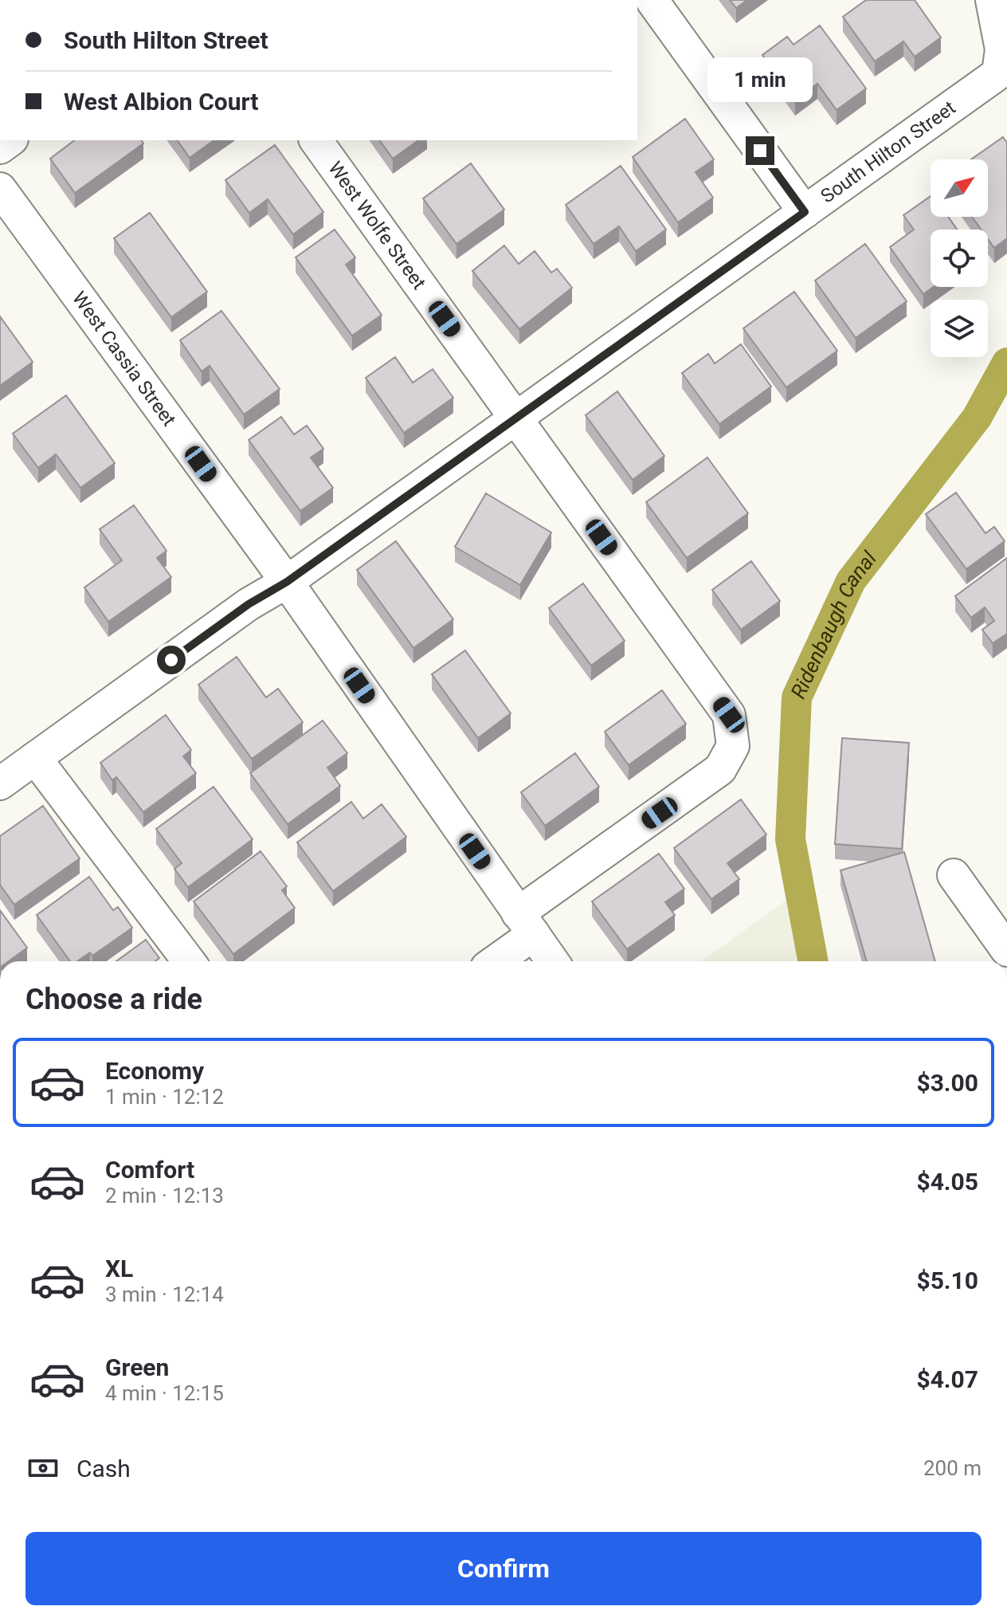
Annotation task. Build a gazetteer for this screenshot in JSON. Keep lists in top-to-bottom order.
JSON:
{
  "streets": {
    "street": ["South Hilton Street", "West Wolfe Street", "West Cassia Street"]
  },
  "crossings": [
    ["South Hilton Street", "West Wolfe Street"],
    ["South Hilton Street", "West Cassia Street"],
    ["West Wolfe Street", "West Cassia Street"]
  ],
  "water": ["Ridenbaugh Canal"],
  "north": "top right",
  "page": {
    "banner": ["South Hilton Street", "West Albion Court"],
    "bubble": "1 min",
    "heading": "Choose a ride",
    "list": [
      {
        "name": "Economy",
        "note": "1 min · 12:12",
        "value": "$3.00"
      },
      {
        "name": "Comfort",
        "note": "2 min · 12:13",
        "value": "$4.05"
      },
      {
        "name": "XL",
        "note": "3 min · 12:14",
        "value": "$5.10"
      },
      {
        "name": "Green",
        "note": "4 min · 12:15",
        "value": "$4.07"
      }
    ],
    "pay": ["Cash", "200 m"],
    "buttons": "Confirm"
  }
}
